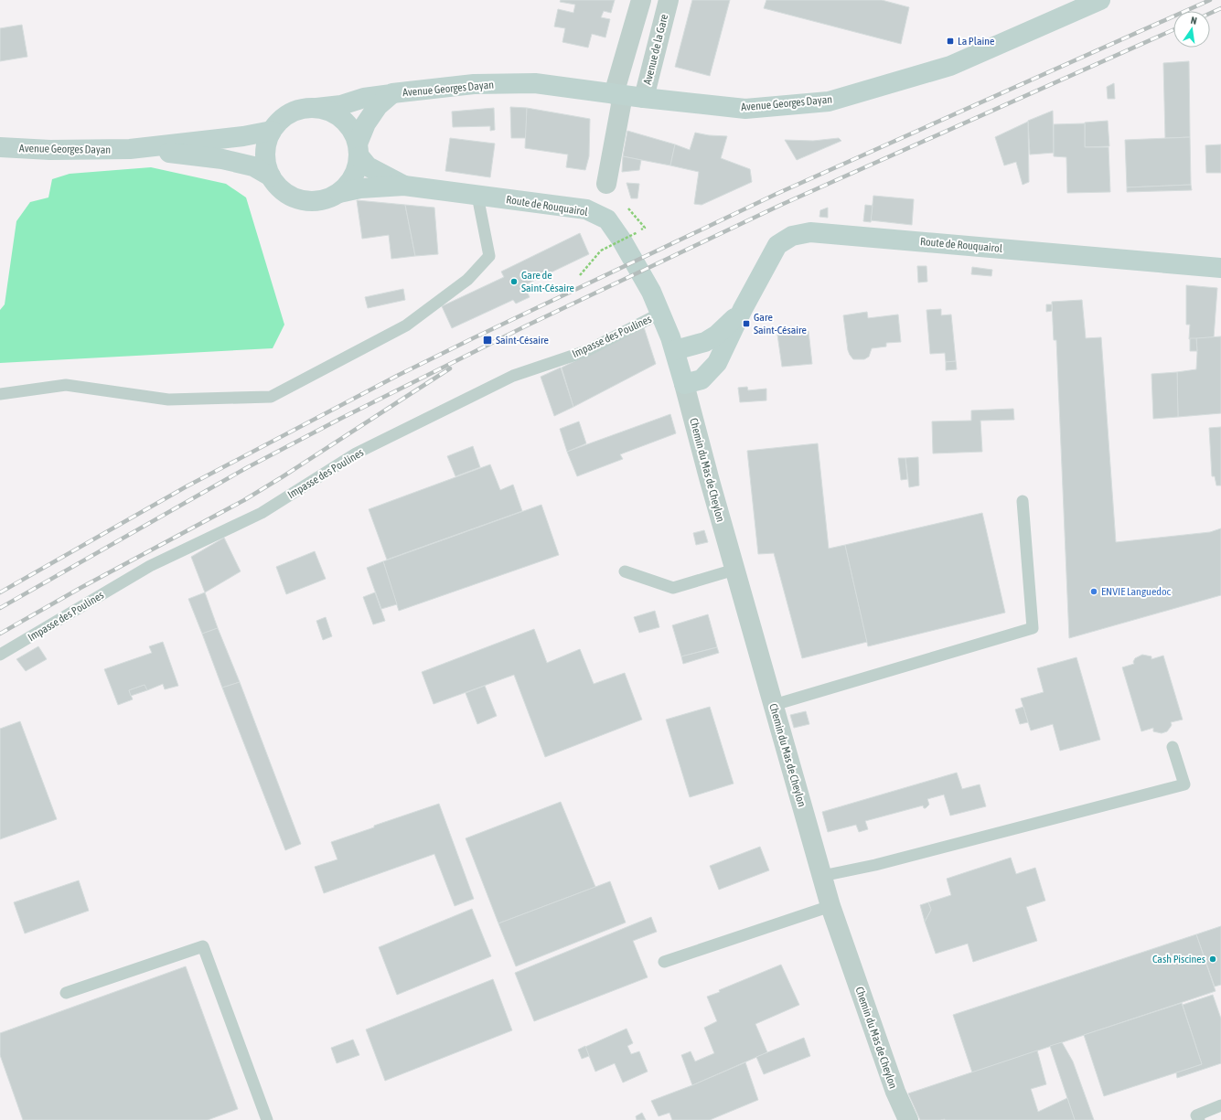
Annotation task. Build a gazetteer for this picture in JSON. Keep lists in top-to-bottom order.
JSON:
{
  "streets": {
    "street": [
      "Avenue de la Gare",
      "Avenue Georges Dayan",
      "Route de Rouquairol",
      "Chemin du Mas de Cheylon"
    ],
    "lane": ["Impasse des Poulines"]
  },
  "crossings": [
    ["Avenue de la Gare", "Avenue Georges Dayan"],
    ["Avenue Georges Dayan", "Route de Rouquairol"],
    ["Route de Rouquairol", "Impasse des Poulines"],
    ["Route de Rouquairol", "Chemin du Mas de Cheylon"]
  ],
  "places": {
    "transit": ["La Plaine", "Gare Saint-Césaire", "Saint-Césaire"],
    "other": ["Gare de Saint-Césaire", "ENVIE Languedoc", "Cash Piscines"]
  },
  "north": "top"
}
